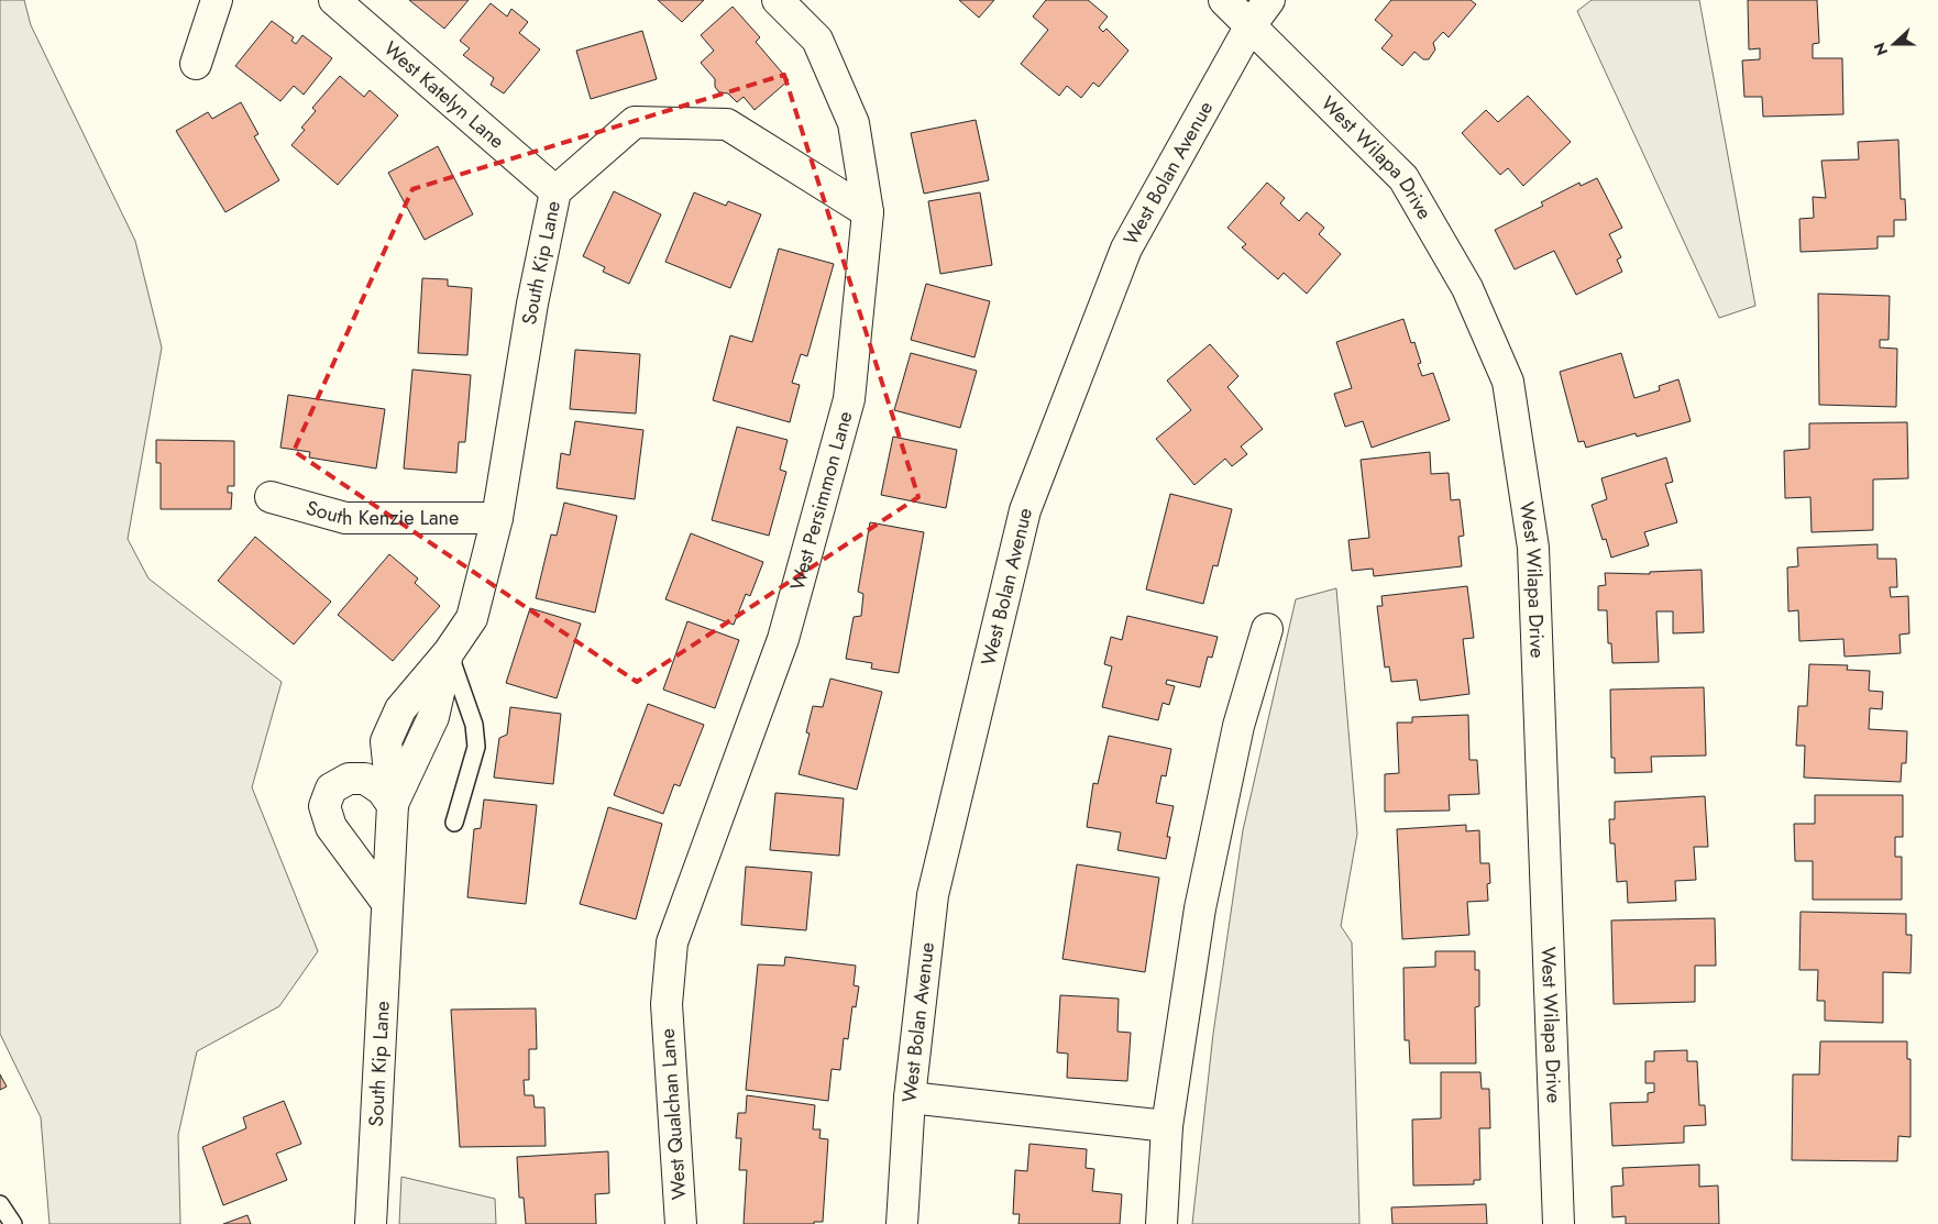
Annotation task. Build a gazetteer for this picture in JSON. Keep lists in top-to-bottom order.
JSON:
{
  "streets": {
    "street": [
      "West Katelyn Lane",
      "West Wilapa Drive",
      "West Bolan Avenue",
      "South Kip Lane",
      "West Persimmon Lane",
      "South Kenzie Lane",
      "West Qualchan Lane"
    ]
  },
  "crossings": [
    ["West Katelyn Lane", "South Kip Lane"],
    ["West Wilapa Drive", "West Bolan Avenue"],
    ["South Kip Lane", "West Persimmon Lane"],
    ["South Kip Lane", "South Kenzie Lane"],
    ["West Persimmon Lane", "West Qualchan Lane"]
  ],
  "north": "left"
}
